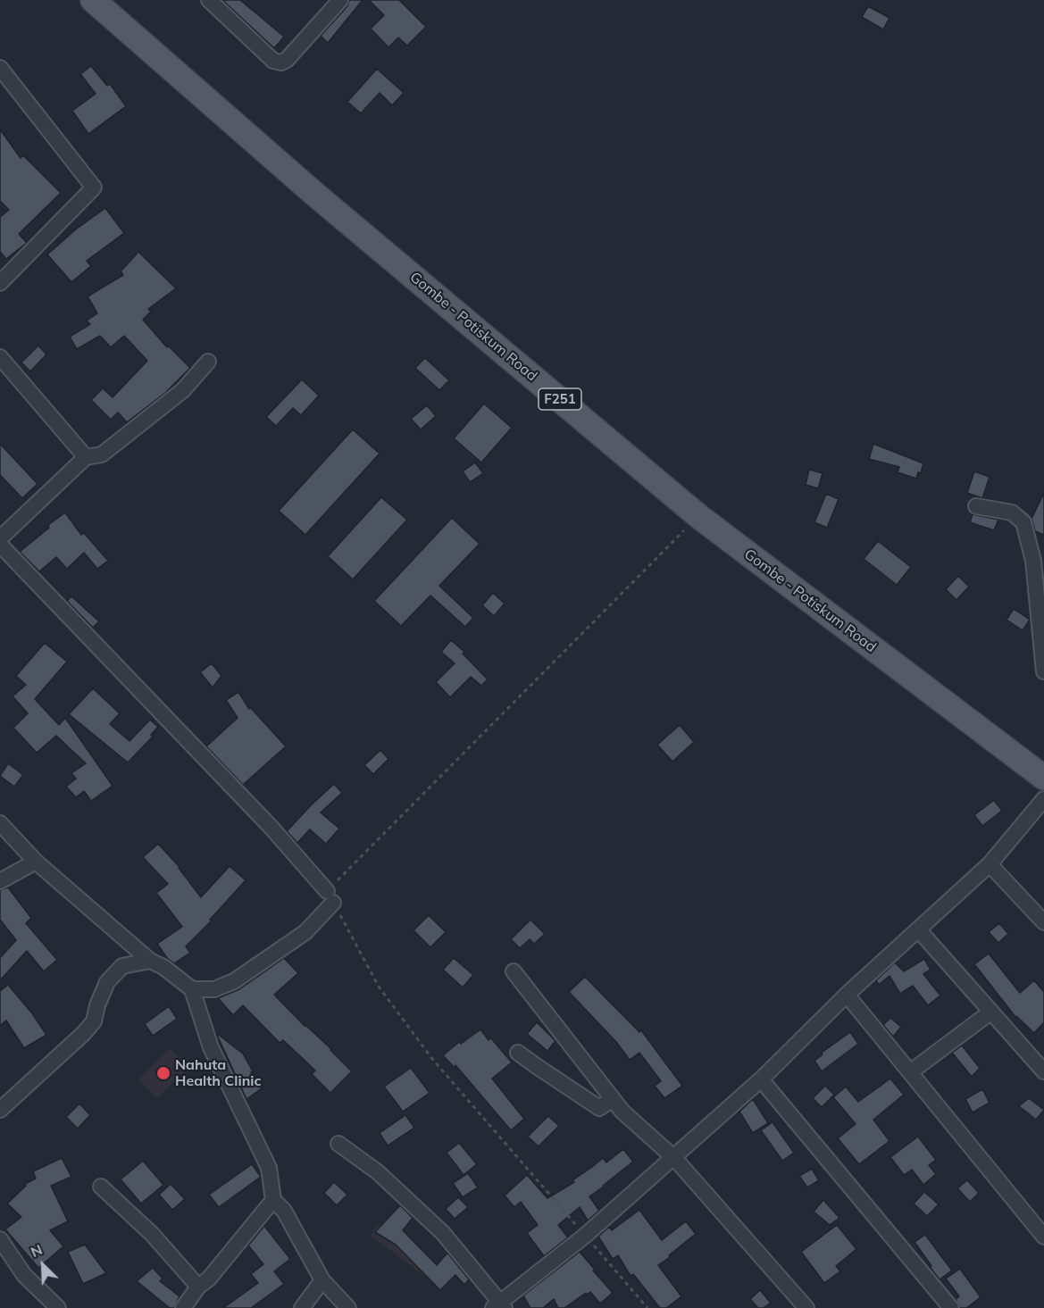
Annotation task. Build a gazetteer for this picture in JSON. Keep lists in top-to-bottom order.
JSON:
{
  "streets": {
    "main road": ["Gombe - Potiskum Road", "F251"]
  },
  "places": ["Nahuta Health Clinic"],
  "north": "top left"
}
